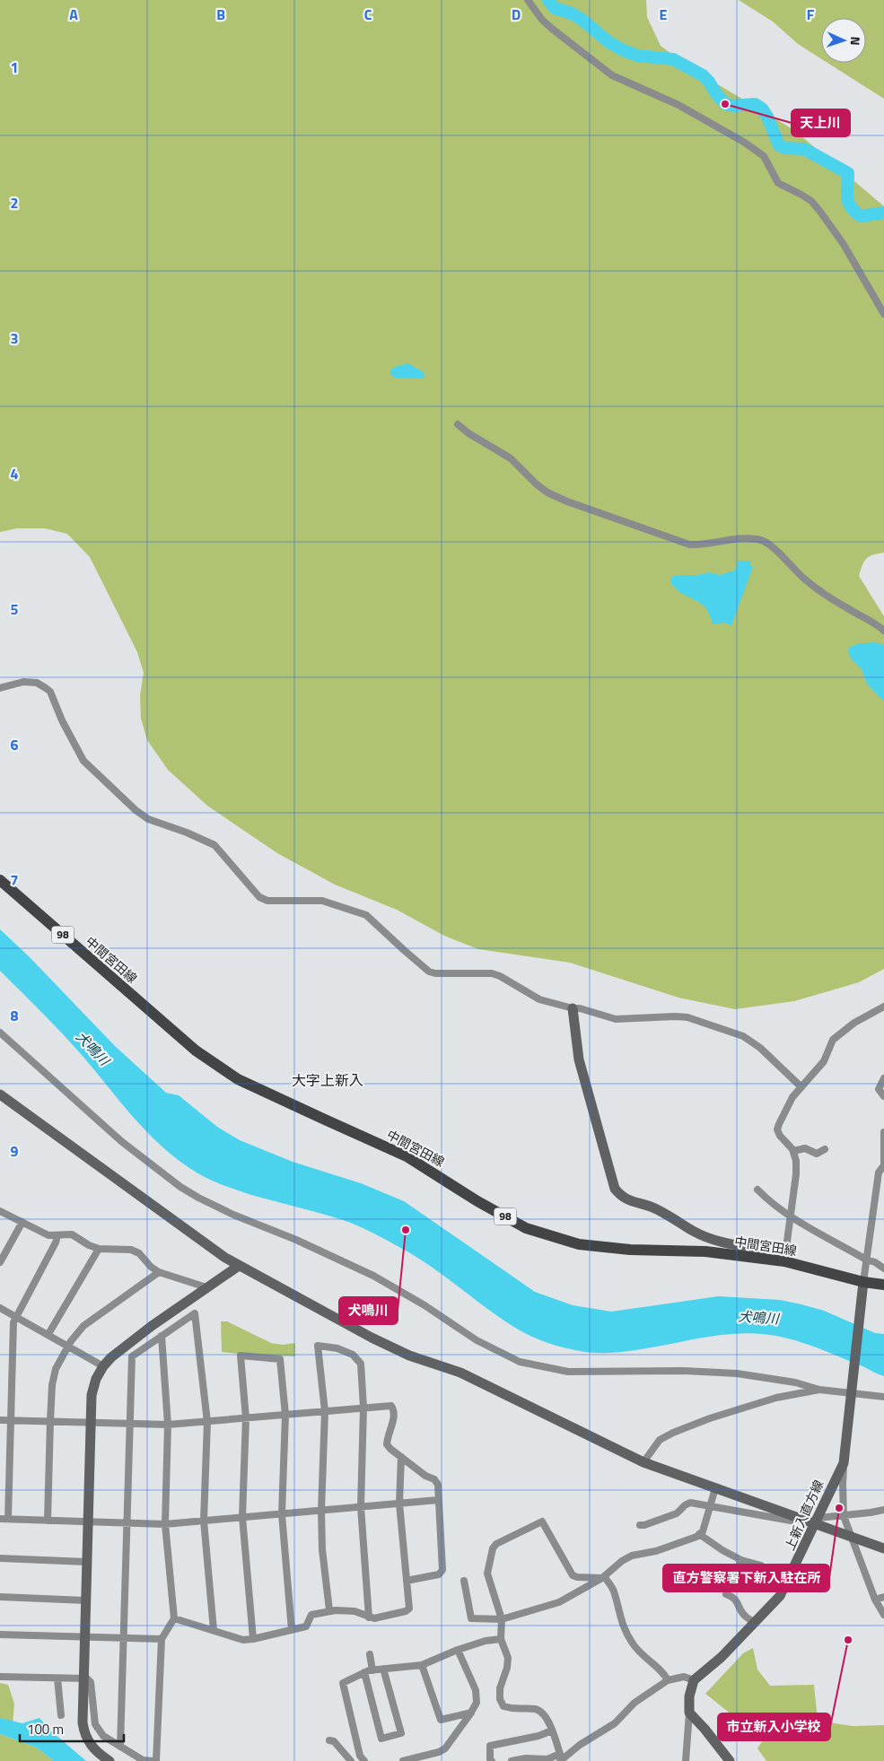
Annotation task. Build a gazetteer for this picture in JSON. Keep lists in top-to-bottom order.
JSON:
{
  "streets": {
    "main road": ["98", "中間宮田線"],
    "street": ["上新入直方線"]
  },
  "crossings": [
    ["中間宮田線", "上新入直方線"]
  ],
  "districts": ["大字上新入"],
  "water": ["犬鳴川"],
  "places": [
    "天上川",
    "犬鳴川",
    "直方警察署下新入駐在所",
    "市立新入小学校"
  ],
  "scale_bar": "100 m",
  "north": "right",
  "grid": {
    "columns": [
      "A",
      "B",
      "C",
      "D",
      "E",
      "F"
    ],
    "rows": [
      "1",
      "2",
      "3",
      "4",
      "5",
      "6",
      "7",
      "8",
      "9"
    ]
  }
}
